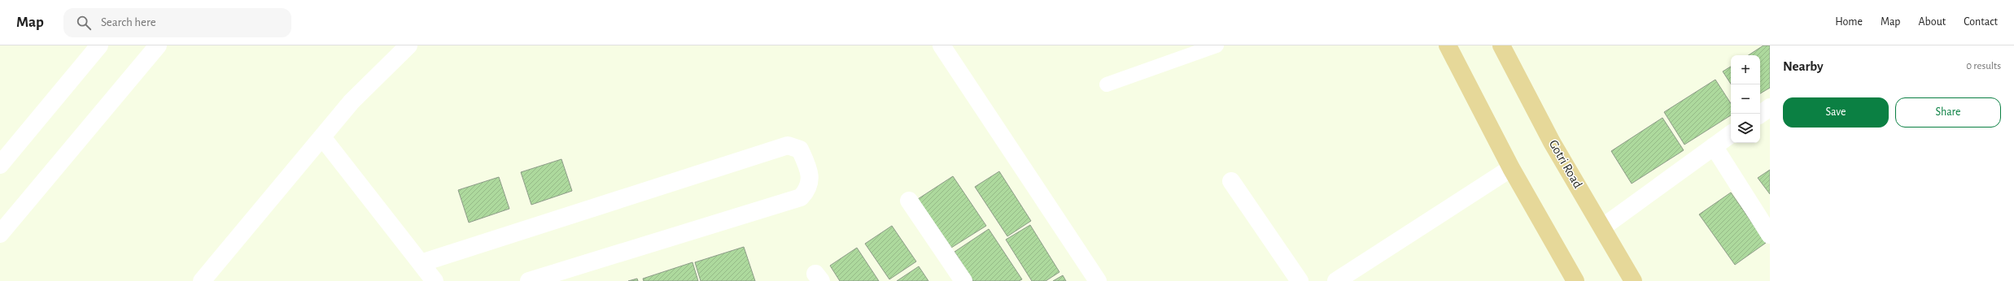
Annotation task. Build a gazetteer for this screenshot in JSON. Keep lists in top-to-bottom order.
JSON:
{
  "streets": {
    "main road": ["Gotri Road"]
  },
  "page": {
    "header": "Map",
    "search": "Search here",
    "nav": [
      "Home",
      "Map",
      "About",
      "Contact"
    ],
    "heading": ["Nearby", "0 results"],
    "map_buttons": ["+", "−"],
    "buttons": ["Save", "Share"]
  }
}
